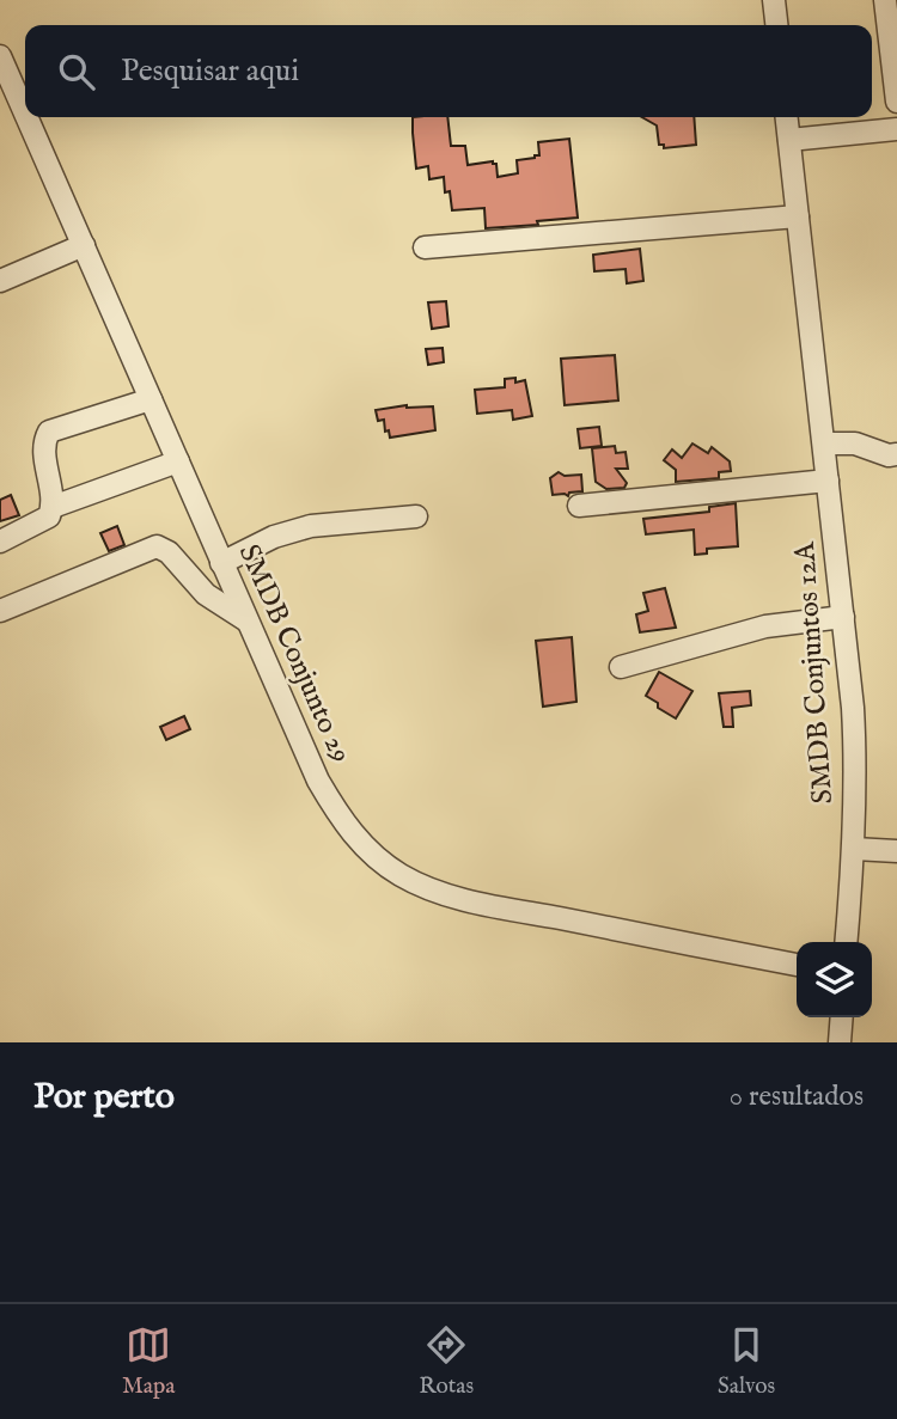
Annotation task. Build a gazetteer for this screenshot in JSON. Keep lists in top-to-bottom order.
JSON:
{
  "streets": {
    "street": ["SMDB Conjunto 29", "SMDB Conjuntos 12A"]
  },
  "page": {
    "search": "Pesquisar aqui",
    "heading": ["Por perto", "0 resultados"],
    "nav": ["Mapa", "Rotas", "Salvos"]
  }
}
